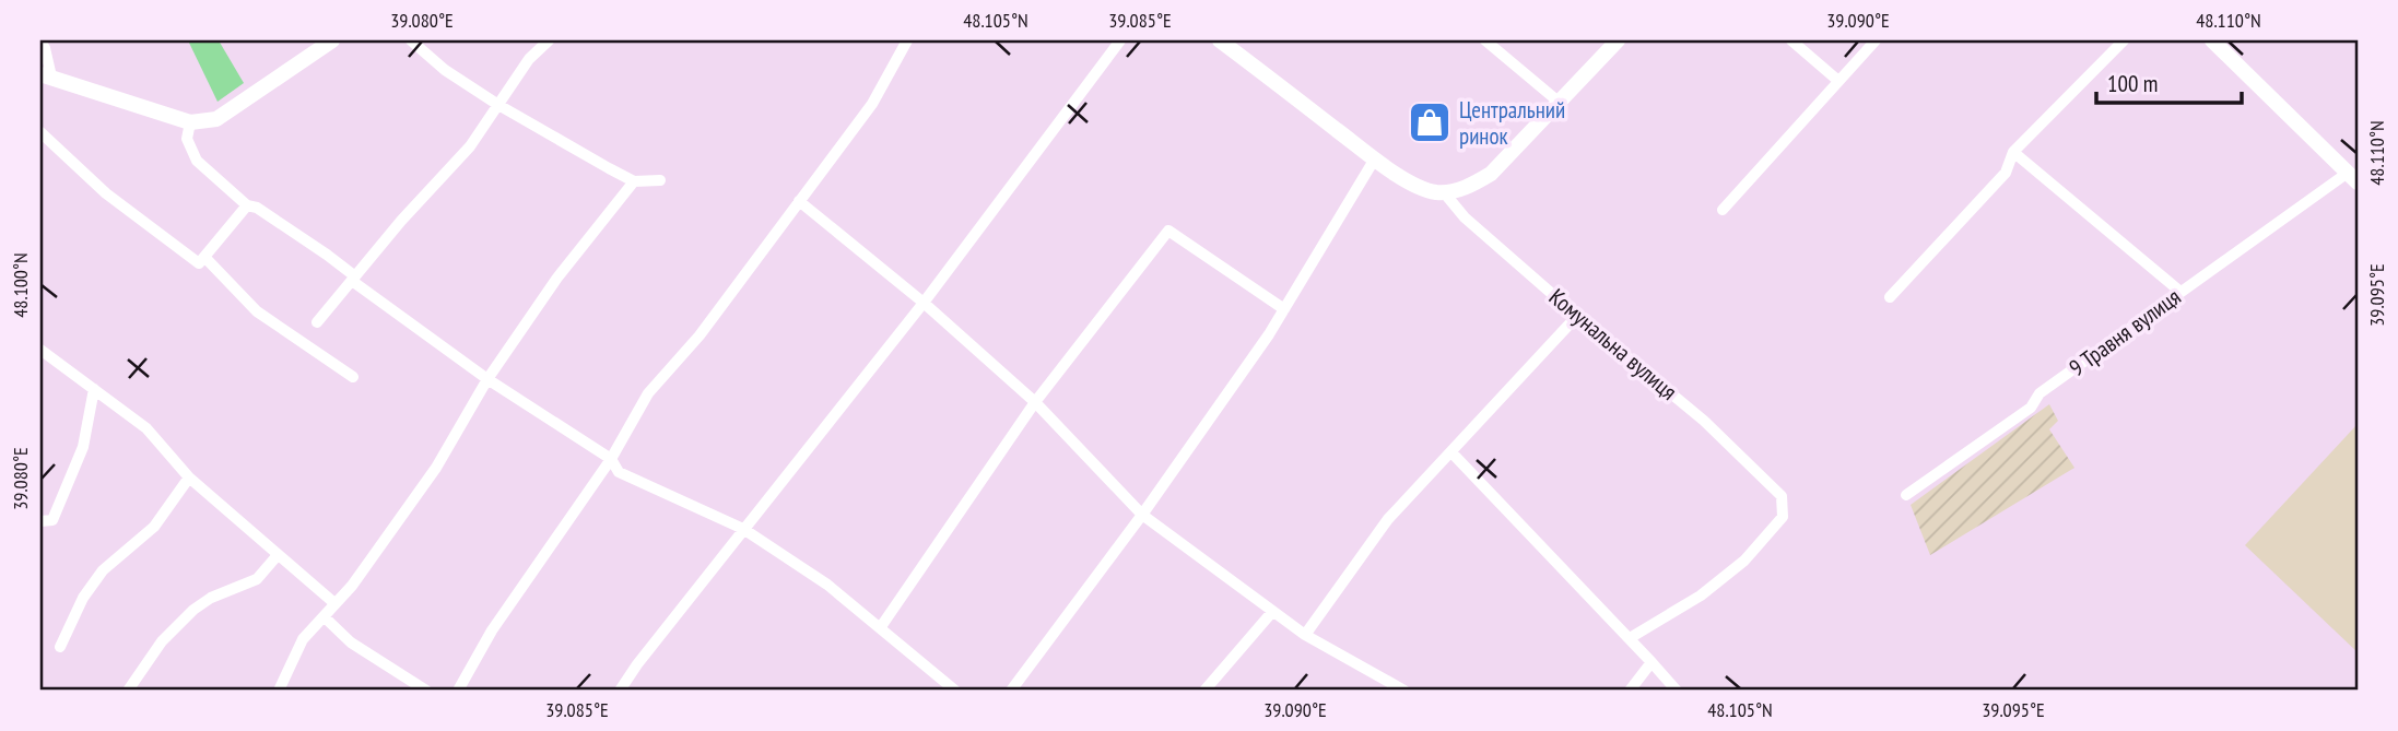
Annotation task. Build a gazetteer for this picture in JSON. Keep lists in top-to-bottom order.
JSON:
{
  "streets": {
    "street": ["9 Травня вулиця", "Комунальна вулиця"]
  },
  "places": {
    "shop": ["Центральний ринок"]
  },
  "scale_bar": "100 m",
  "coordinates": [
    "39.080°E",
    "48.105°N",
    "39.085°E",
    "39.090°E",
    "48.110°N",
    "48.100°N",
    "39.095°E"
  ]
}
